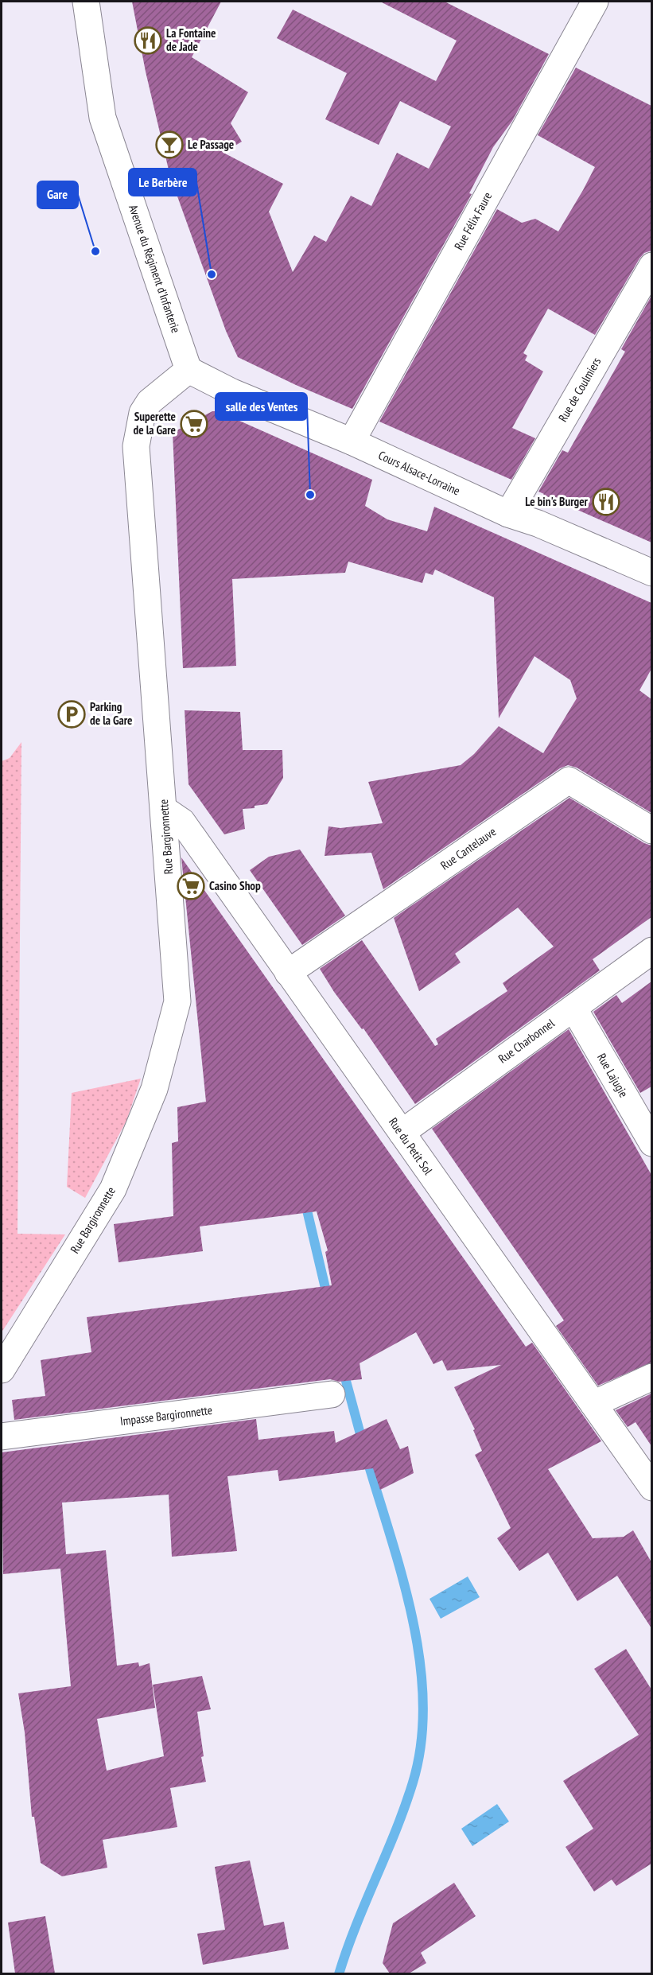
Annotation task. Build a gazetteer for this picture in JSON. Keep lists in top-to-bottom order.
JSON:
{
  "streets": {
    "street": [
      "Rue Félix Faure",
      "Avenue du Régiment d'Infanterie",
      "Rue de Coulmiers",
      "Cours Alsace-Lorraine",
      "Rue Bargironnette",
      "Rue Cantelauve",
      "Rue Charbonnel",
      "Rue Lajugie",
      "Rue du Petit Sol",
      "Impasse Bargironnette"
    ]
  },
  "crossings": [
    ["Rue Félix Faure", "Cours Alsace-Lorraine"],
    ["Avenue du Régiment d'Infanterie", "Cours Alsace-Lorraine"],
    ["Avenue du Régiment d'Infanterie", "Rue Bargironnette"],
    ["Rue de Coulmiers", "Cours Alsace-Lorraine"],
    ["Cours Alsace-Lorraine", "Rue Bargironnette"],
    ["Rue Bargironnette", "Rue du Petit Sol"],
    ["Rue Cantelauve", "Rue du Petit Sol"],
    ["Rue Charbonnel", "Rue Lajugie"],
    ["Rue Charbonnel", "Rue du Petit Sol"]
  ],
  "places": {
    "restaurant": ["La Fontaine de Jade", "Le bin's Burger"],
    "bar": ["Le Passage"],
    "other": ["Gare", "Le Berbère", "salle des Ventes"],
    "supermarket": ["Superette de la Gare", "Casino Shop"],
    "parking": ["Parking de la Gare"]
  }
}
